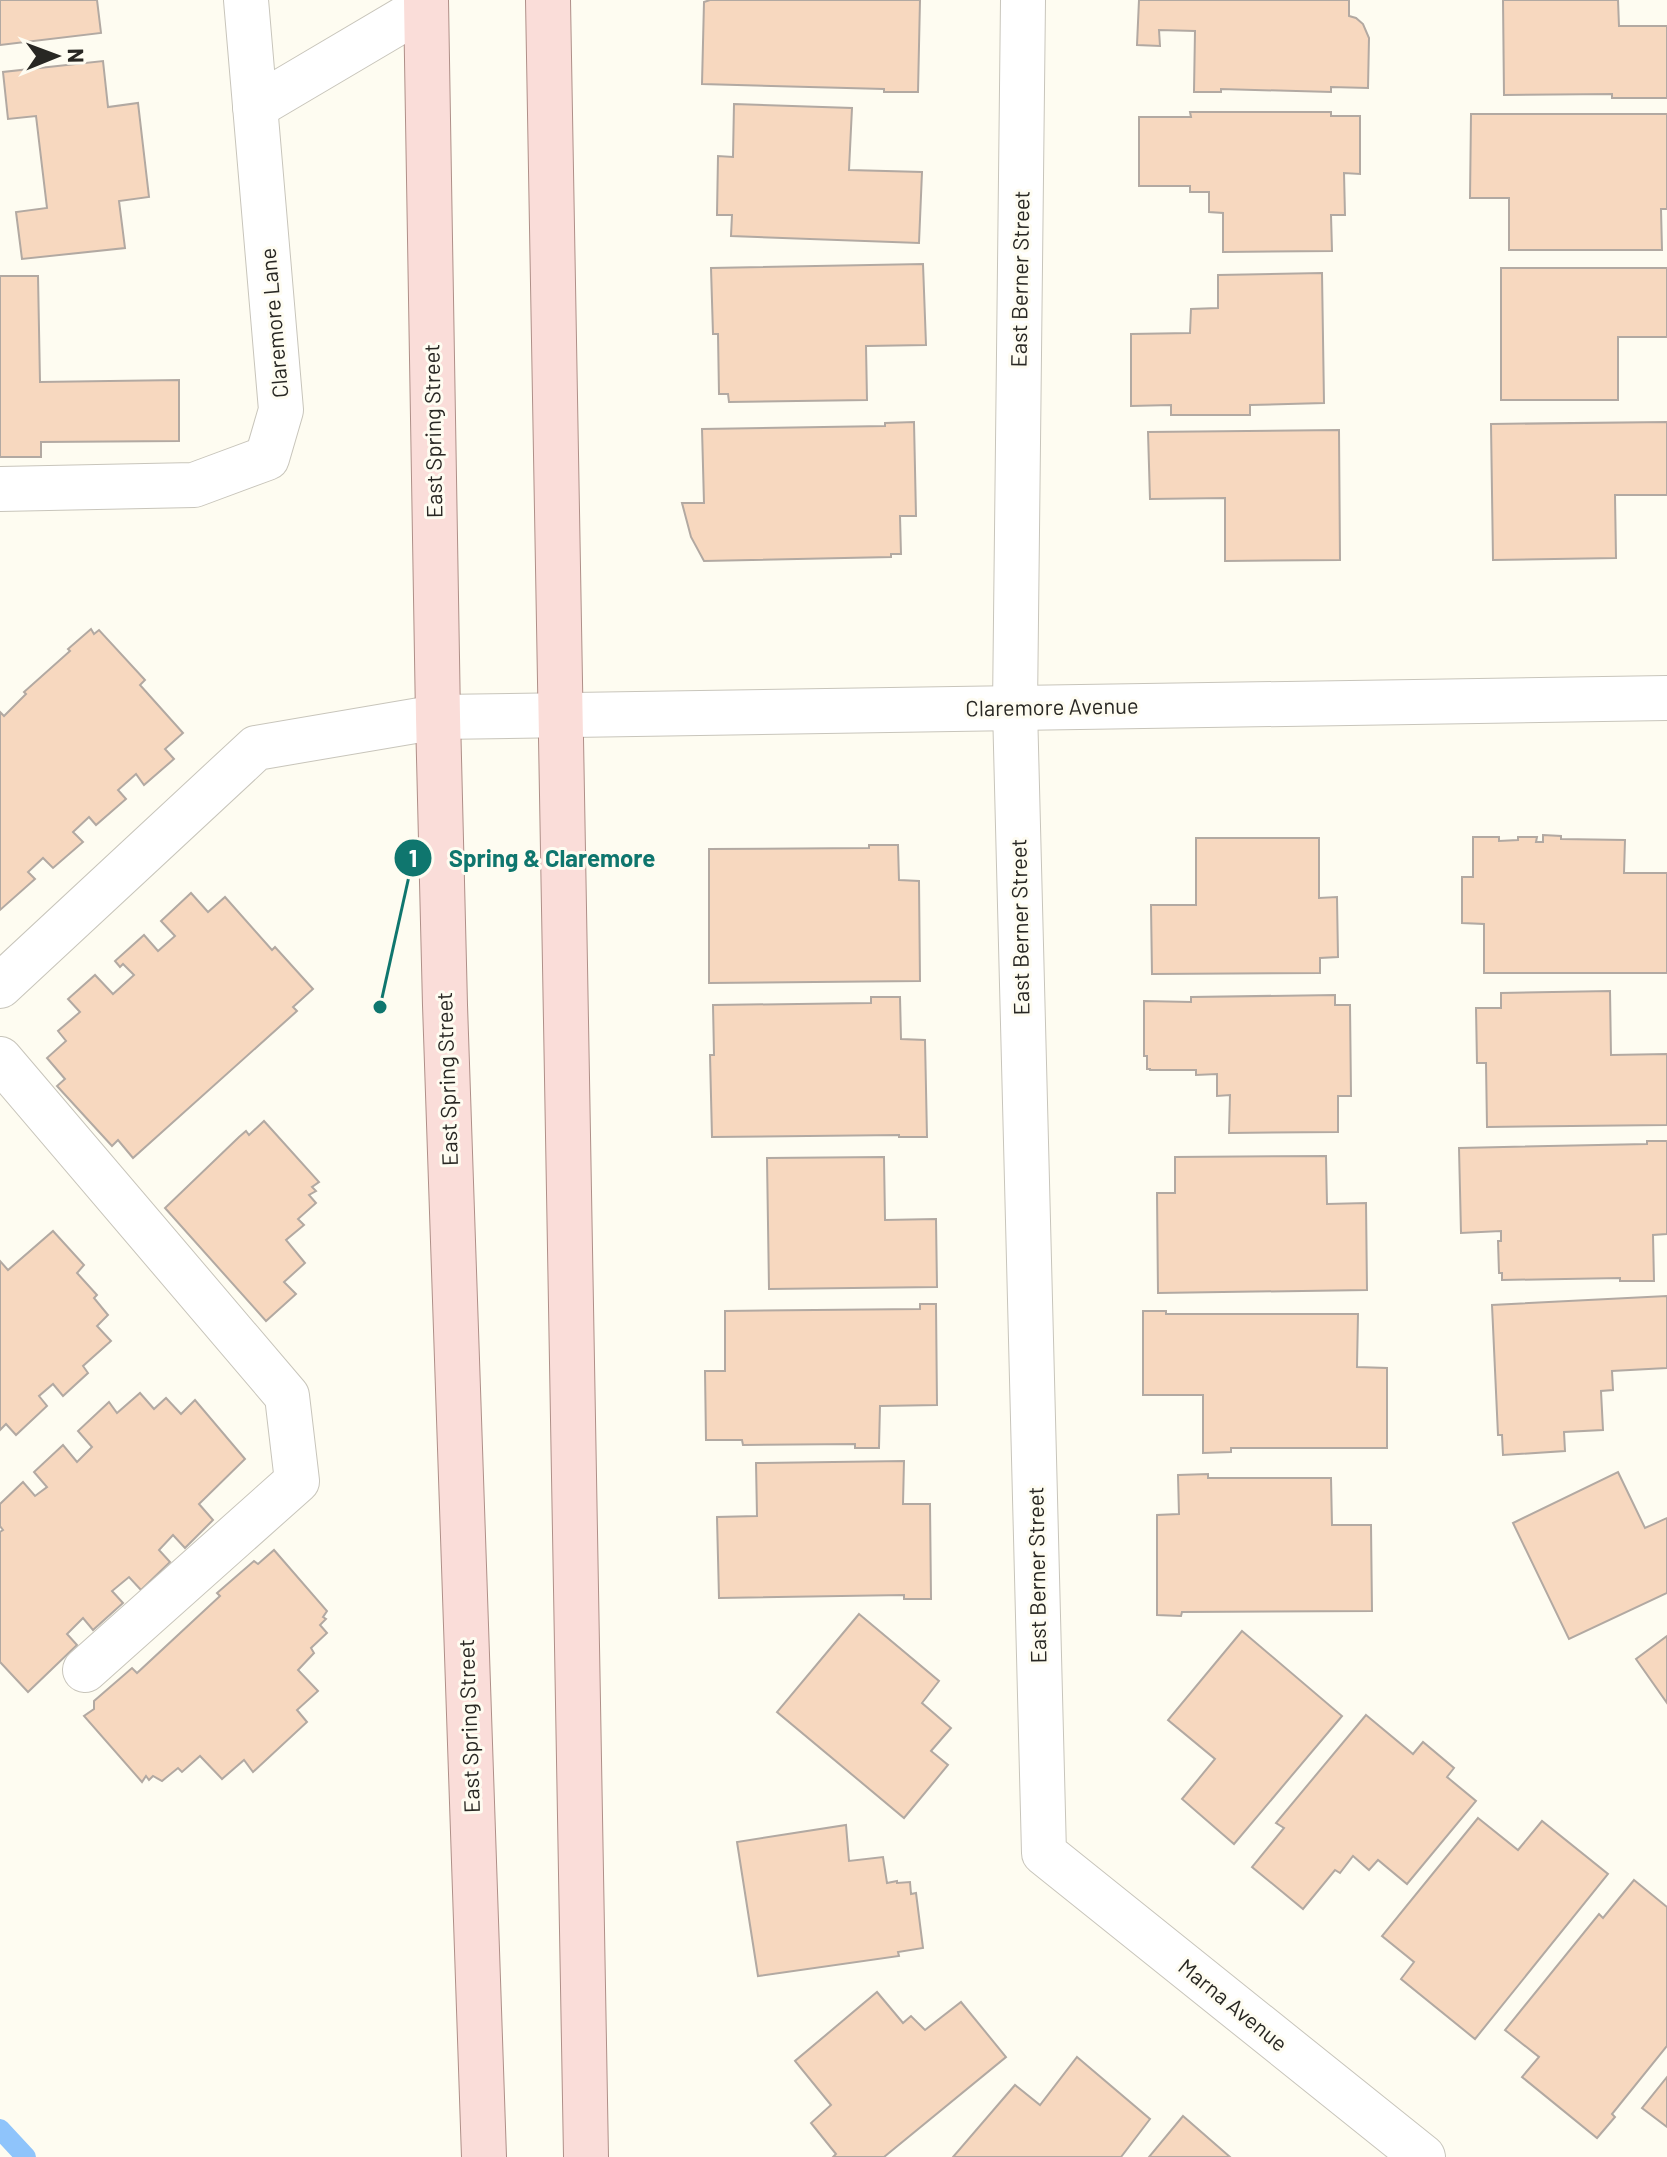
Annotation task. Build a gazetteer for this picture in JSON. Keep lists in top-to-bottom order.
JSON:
{
  "streets": {
    "main road": ["East Spring Street"],
    "street": [
      "East Berner Street",
      "Claremore Lane",
      "Claremore Avenue",
      "Marna Avenue"
    ]
  },
  "crossings": [
    ["East Berner Street", "Claremore Avenue"],
    ["East Berner Street", "Marna Avenue"],
    ["East Spring Street", "Claremore Avenue"]
  ],
  "places": ["Spring & Claremore"],
  "north": "right"
}
